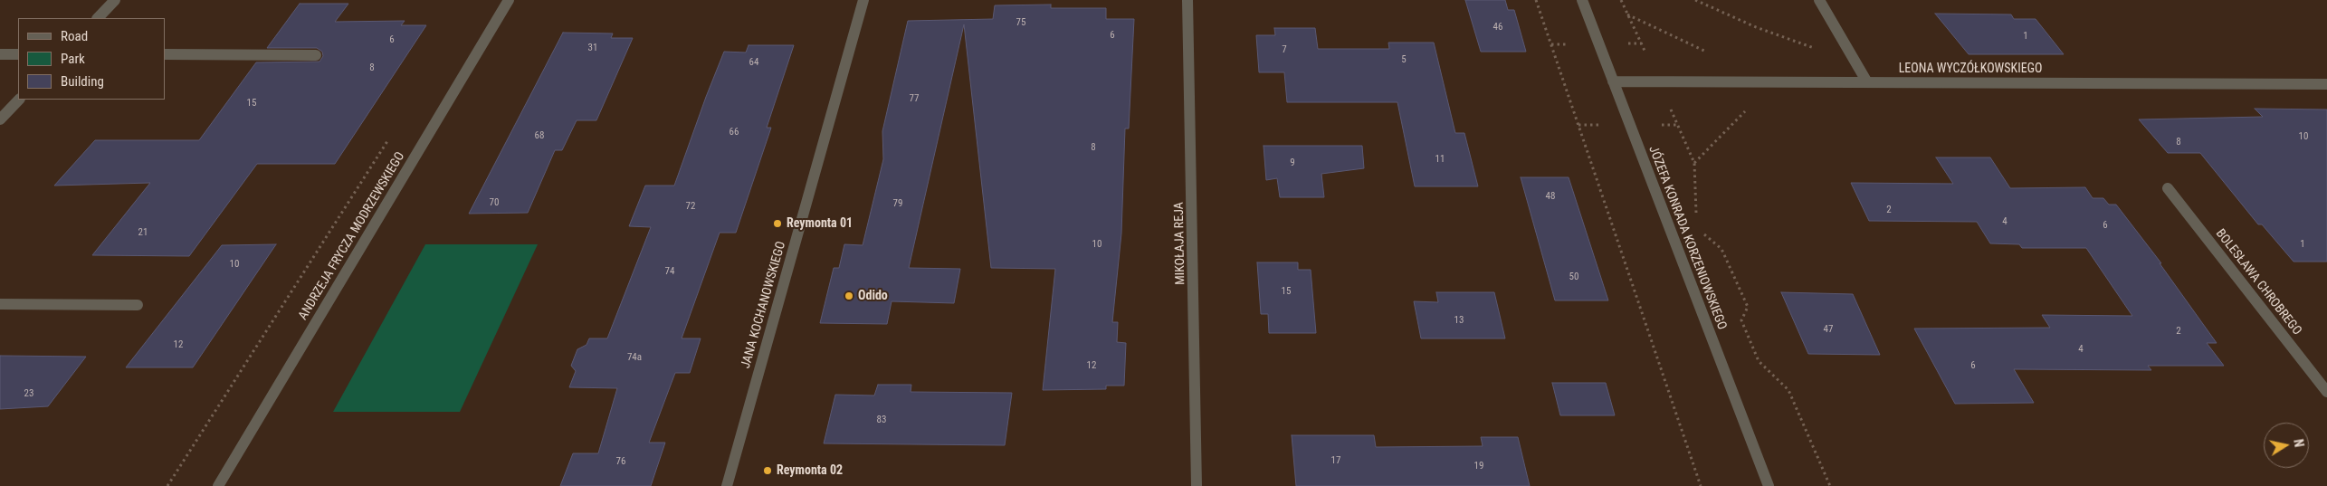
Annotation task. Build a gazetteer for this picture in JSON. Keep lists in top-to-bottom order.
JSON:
{
  "streets": {
    "street": [
      "LEONA WYCZÓŁKOWSKIEGO",
      "ANDRZEJA FRYCZA MODRZEWSKIEGO",
      "JÓZEFA KONRADA KORZENIOWSKIEGO",
      "MIKOŁAJA REJA",
      "BOLESŁAWA CHROBREGO",
      "JANA KOCHANOWSKIEGO"
    ]
  },
  "crossings": [
    ["LEONA WYCZÓŁKOWSKIEGO", "JÓZEFA KONRADA KORZENIOWSKIEGO"]
  ],
  "places": ["Reymonta 01", "Odido", "Reymonta 02"],
  "house_numbers": [
    "75",
    "46",
    "6",
    "1",
    "6",
    "31",
    "7",
    "5",
    "64",
    "8",
    "77",
    "15",
    "66",
    "68",
    "10",
    "8",
    "8",
    "11",
    "9",
    "48",
    "70",
    "79",
    "72",
    "2",
    "4",
    "6",
    "21",
    "10",
    "1",
    "10",
    "74",
    "50",
    "15",
    "13",
    "47",
    "2",
    "12",
    "4",
    "74a",
    "12",
    "6",
    "23",
    "83",
    "17",
    "76",
    "19"
  ],
  "legend": ["Road", "Park", "Building"],
  "north": "right"
}
